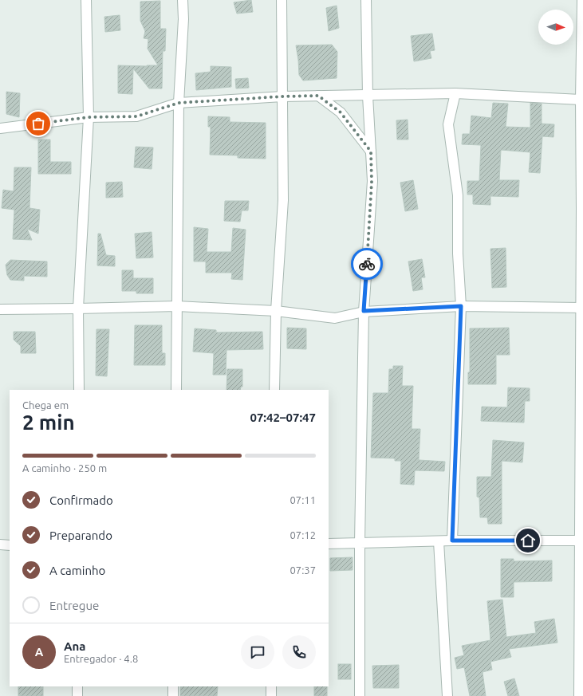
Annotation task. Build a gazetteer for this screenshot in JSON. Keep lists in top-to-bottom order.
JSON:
{
  "north": "right",
  "page": {
    "heading": ["2 min", "Chega em", "07:42–07:47"],
    "panel": ["Ana", "Entregador · 4.8"],
    "bar": "A caminho · 250 m",
    "list": [
      ["Confirmado", "07:11"],
      ["Preparando", "07:12"],
      ["A caminho", "07:37"],
      "Entregue"
    ],
    "round": "A"
  }
}
